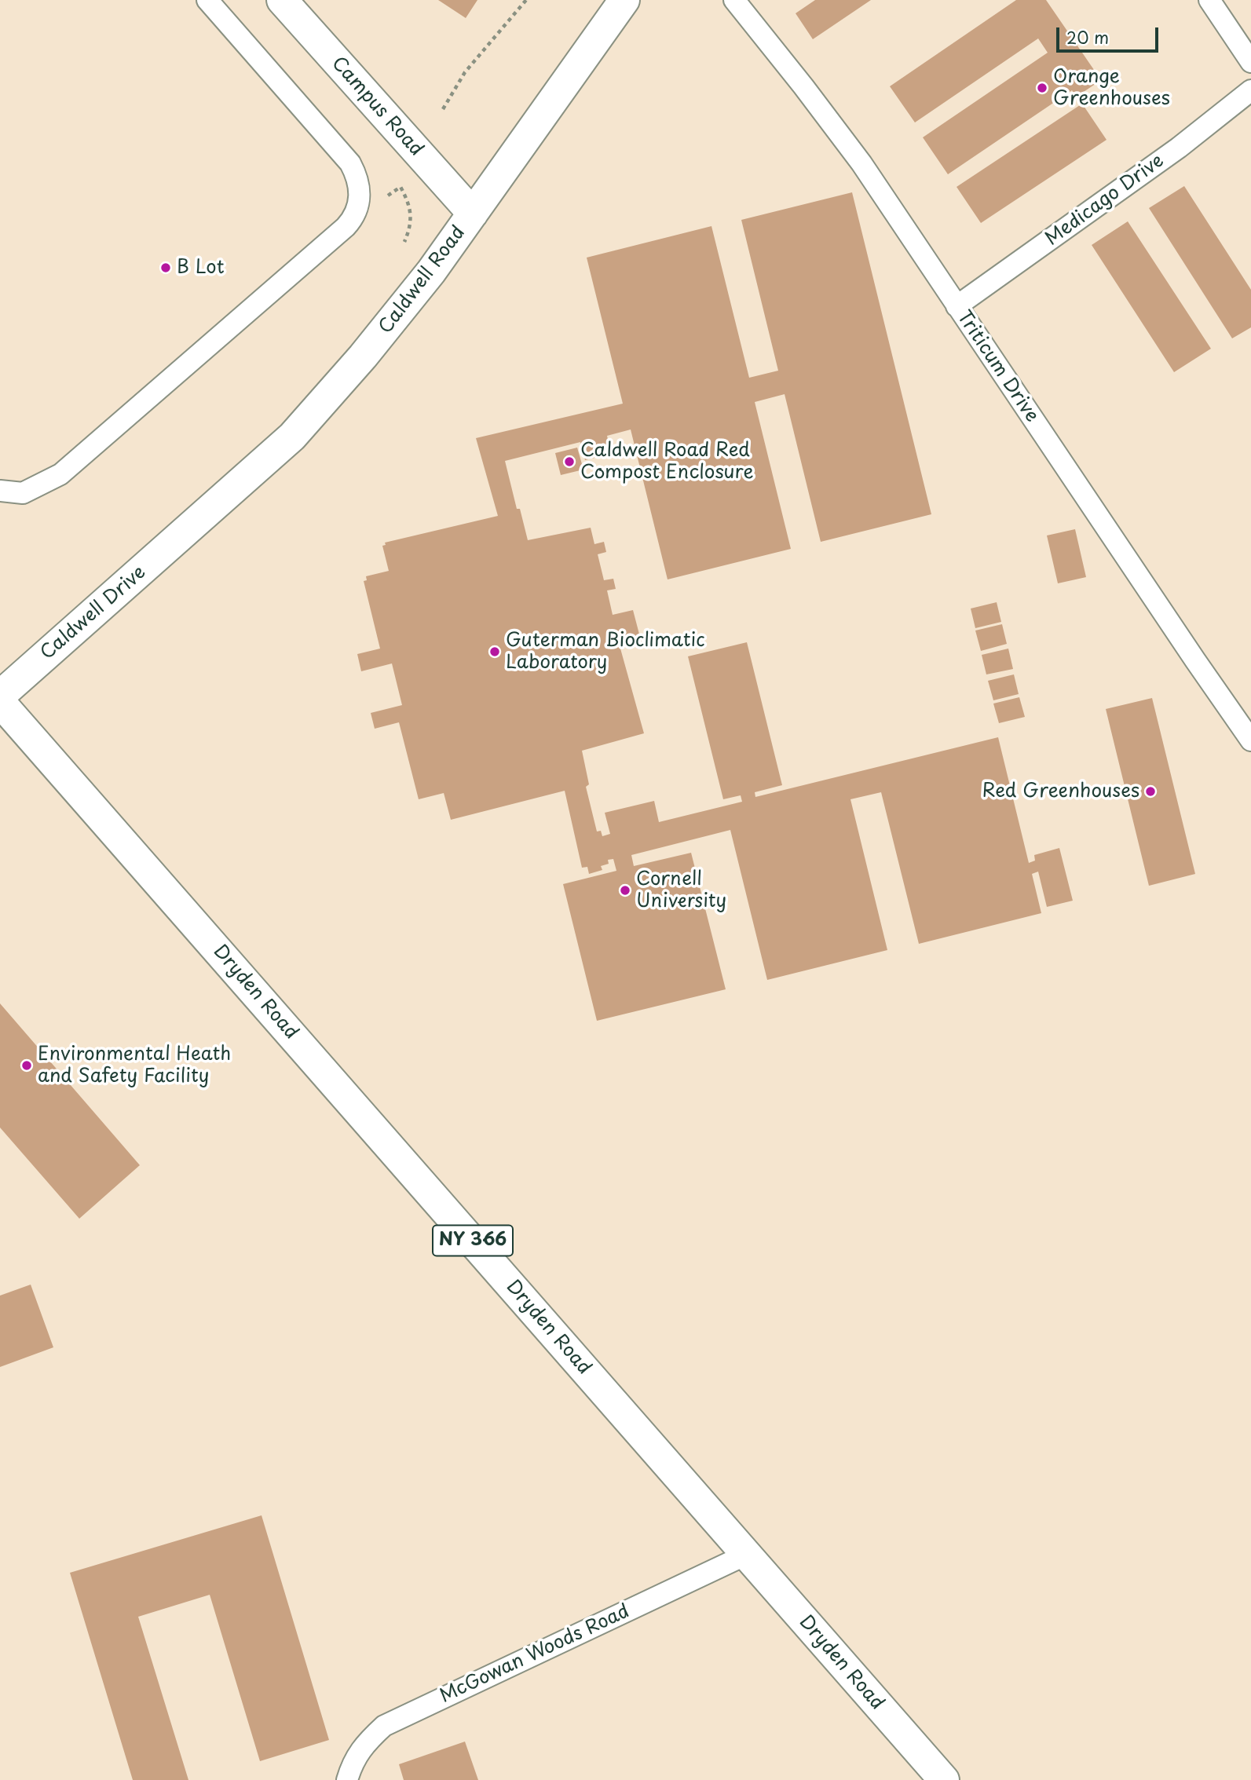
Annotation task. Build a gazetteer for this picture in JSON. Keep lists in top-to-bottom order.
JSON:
{
  "streets": {
    "main road": [
      "Campus Road",
      "Caldwell Road",
      "Caldwell Drive",
      "Dryden Road",
      "NY 366"
    ],
    "lane": ["Medicago Drive", "Triticum Drive", "McGowan Woods Road"]
  },
  "crossings": [
    ["Campus Road", "Caldwell Road"],
    ["Medicago Drive", "Triticum Drive"],
    ["Caldwell Road", "Caldwell Drive"],
    ["Dryden Road", "McGowan Woods Road"]
  ],
  "places": [
    "Orange Greenhouses",
    "B Lot",
    "Caldwell Road Red Compost Enclosure",
    "Guterman Bioclimatic Laboratory",
    "Red Greenhouses",
    "Cornell University",
    "Environmental Heath and Safety Facility"
  ],
  "scale_bar": "20 m"
}
